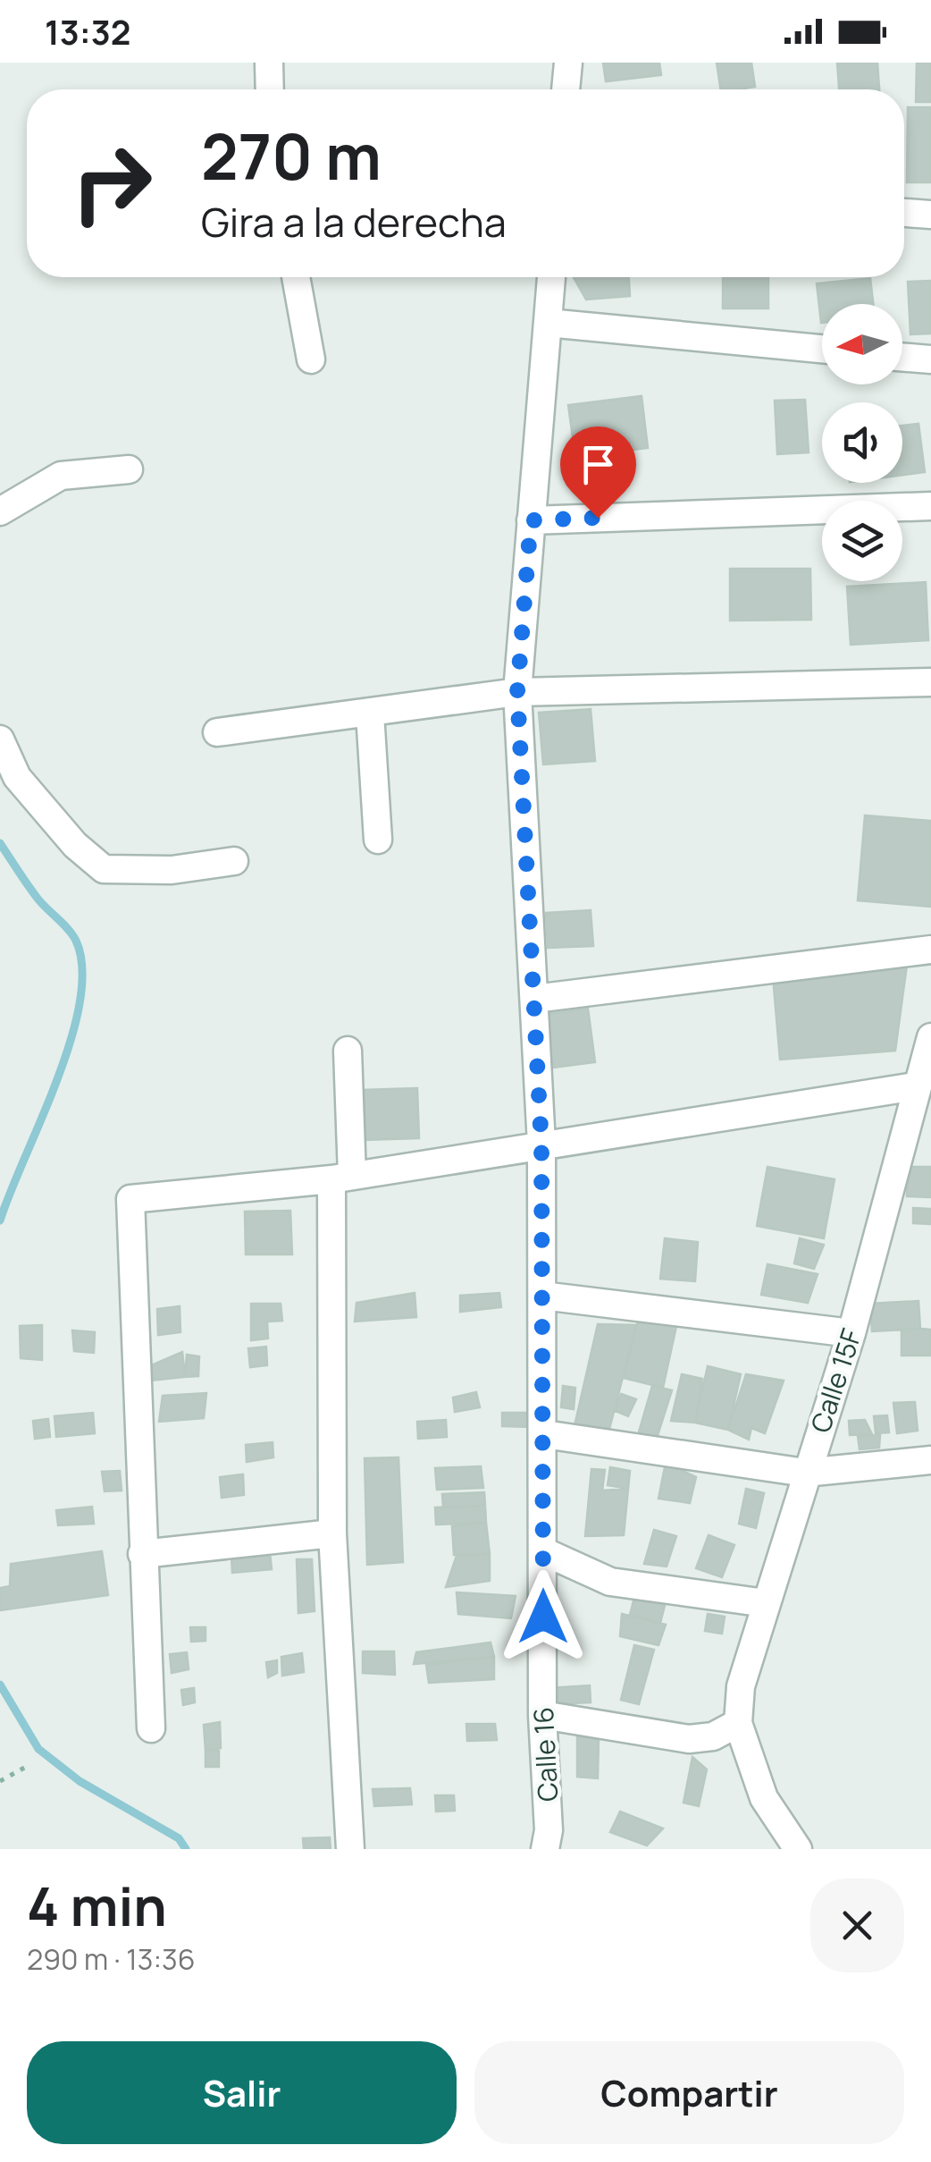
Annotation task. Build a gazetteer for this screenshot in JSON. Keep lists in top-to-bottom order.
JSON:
{
  "streets": {
    "street": ["Calle 15F", "Calle 16"]
  },
  "north": "left",
  "page": {
    "status": "13:32",
    "turn": ["270 m", "Gira a la derecha"],
    "heading": ["4 min", "290 m · 13:36"],
    "buttons": ["Salir", "Compartir"]
  }
}
